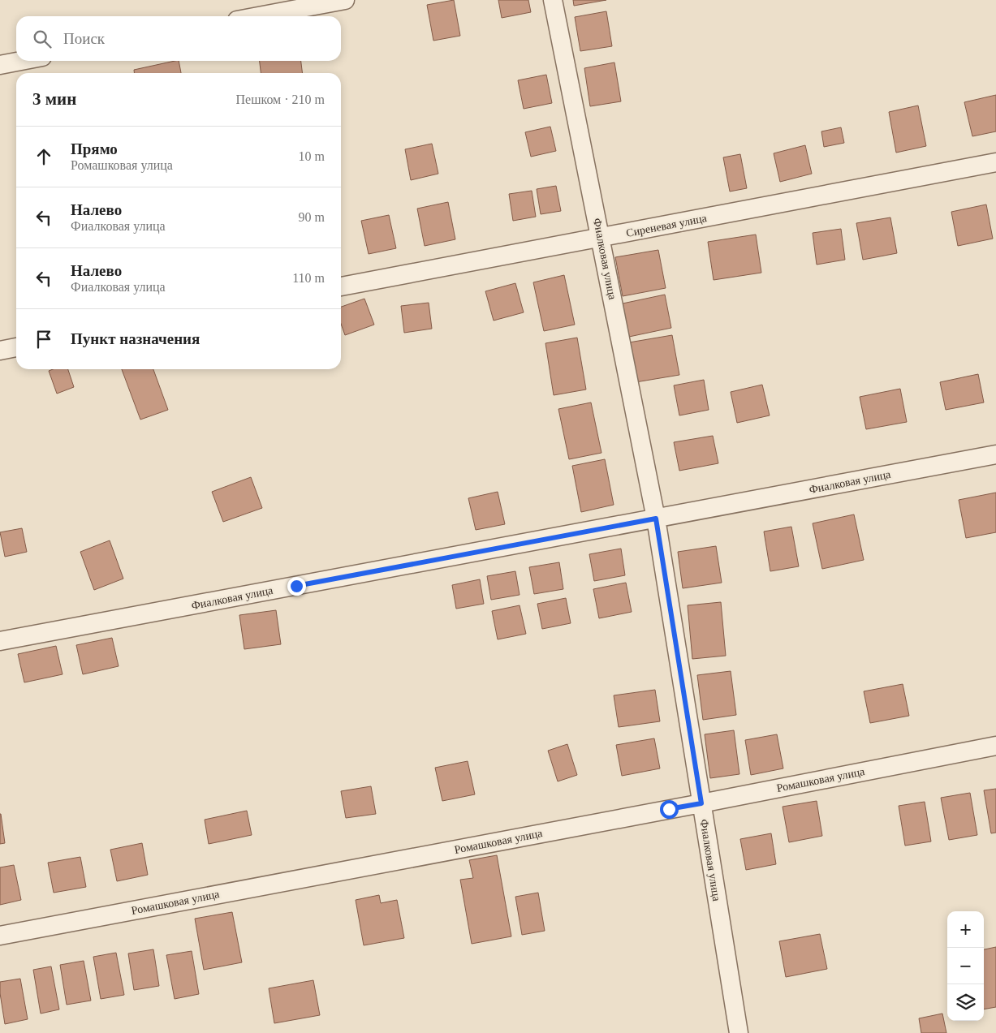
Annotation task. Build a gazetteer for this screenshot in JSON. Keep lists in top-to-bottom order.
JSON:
{
  "streets": {
    "street": ["Сиреневая улица", "Фиалковая улица", "Ромашковая улица"]
  },
  "crossings": [
    ["Сиреневая улица", "Фиалковая улица"],
    ["Фиалковая улица", "Ромашковая улица"]
  ],
  "page": {
    "search": "Поиск",
    "heading": ["3 мин", "Пешком · 210 m"],
    "list": [
      ["Прямо", "Ромашковая улица", "10 m"],
      ["Налево", "Фиалковая улица", "90 m"],
      ["Налево", "Фиалковая улица", "110 m"],
      "Пункт назначения"
    ],
    "map_buttons": ["+", "−"]
  }
}
